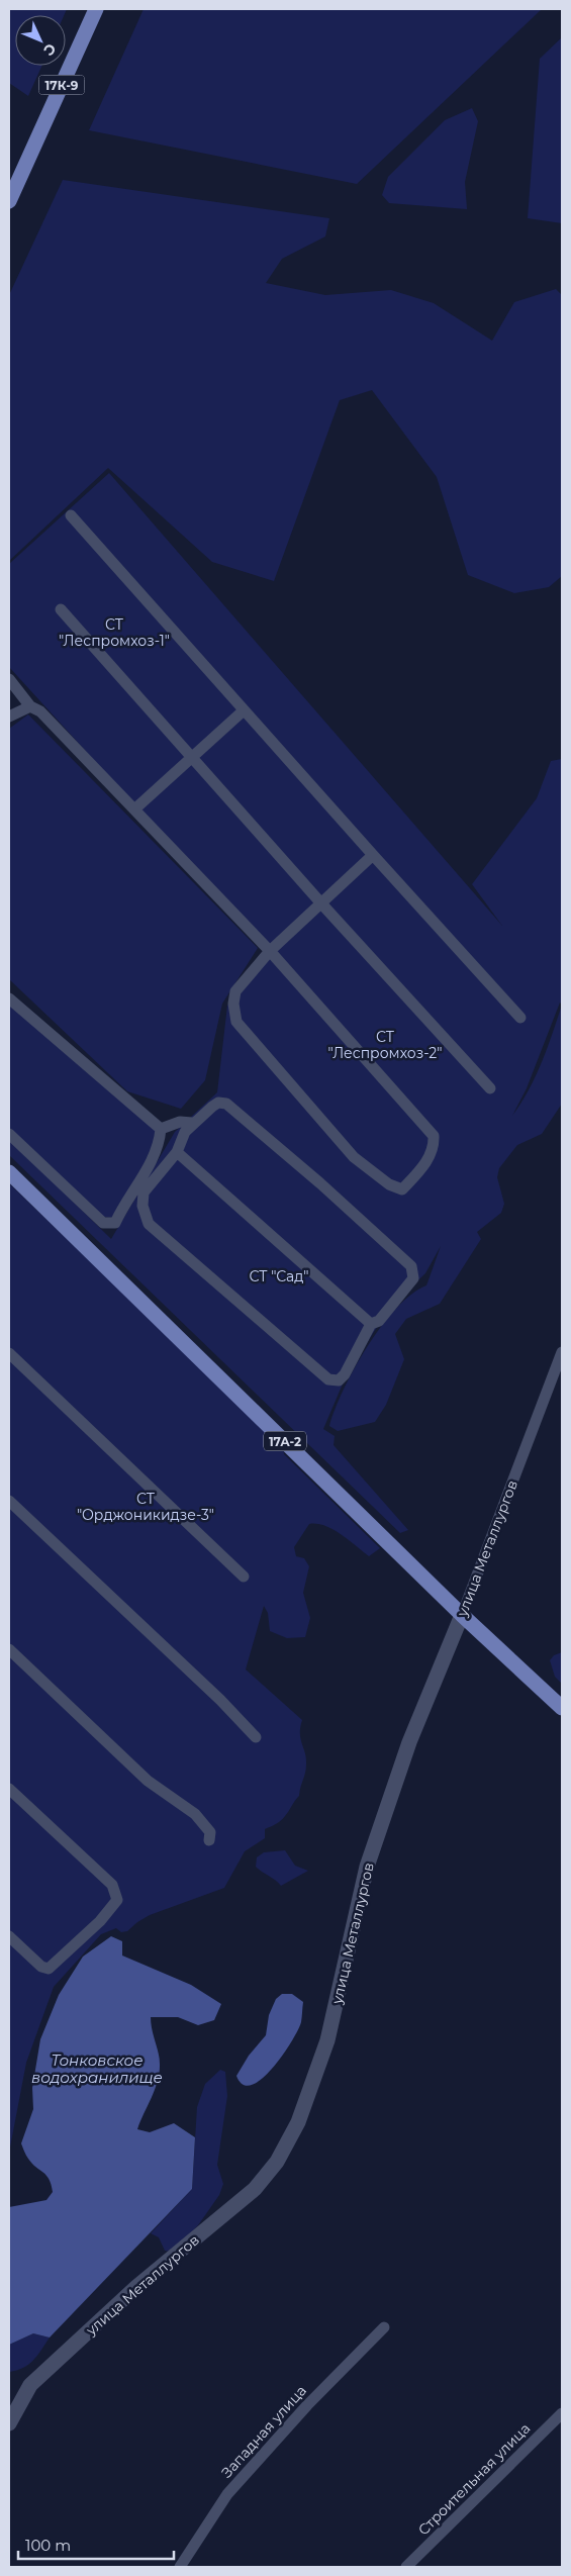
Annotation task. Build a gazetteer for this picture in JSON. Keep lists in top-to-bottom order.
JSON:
{
  "streets": {
    "main road": ["17К-9", "17А-2"],
    "street": ["улица Металлургов", "Западная улица", "Строительная улица"]
  },
  "crossings": [
    ["17А-2", "улица Металлургов"]
  ],
  "water": ["Тонковское водохранилище"],
  "parks": [
    "СТ \"Леспромхоз-1\"",
    "СТ \"Леспромхоз-2\"",
    "СТ \"Сад\"",
    "СТ \"Орджоникидзе-3\""
  ],
  "scale_bar": "100 m",
  "north": "bottom right"
}
